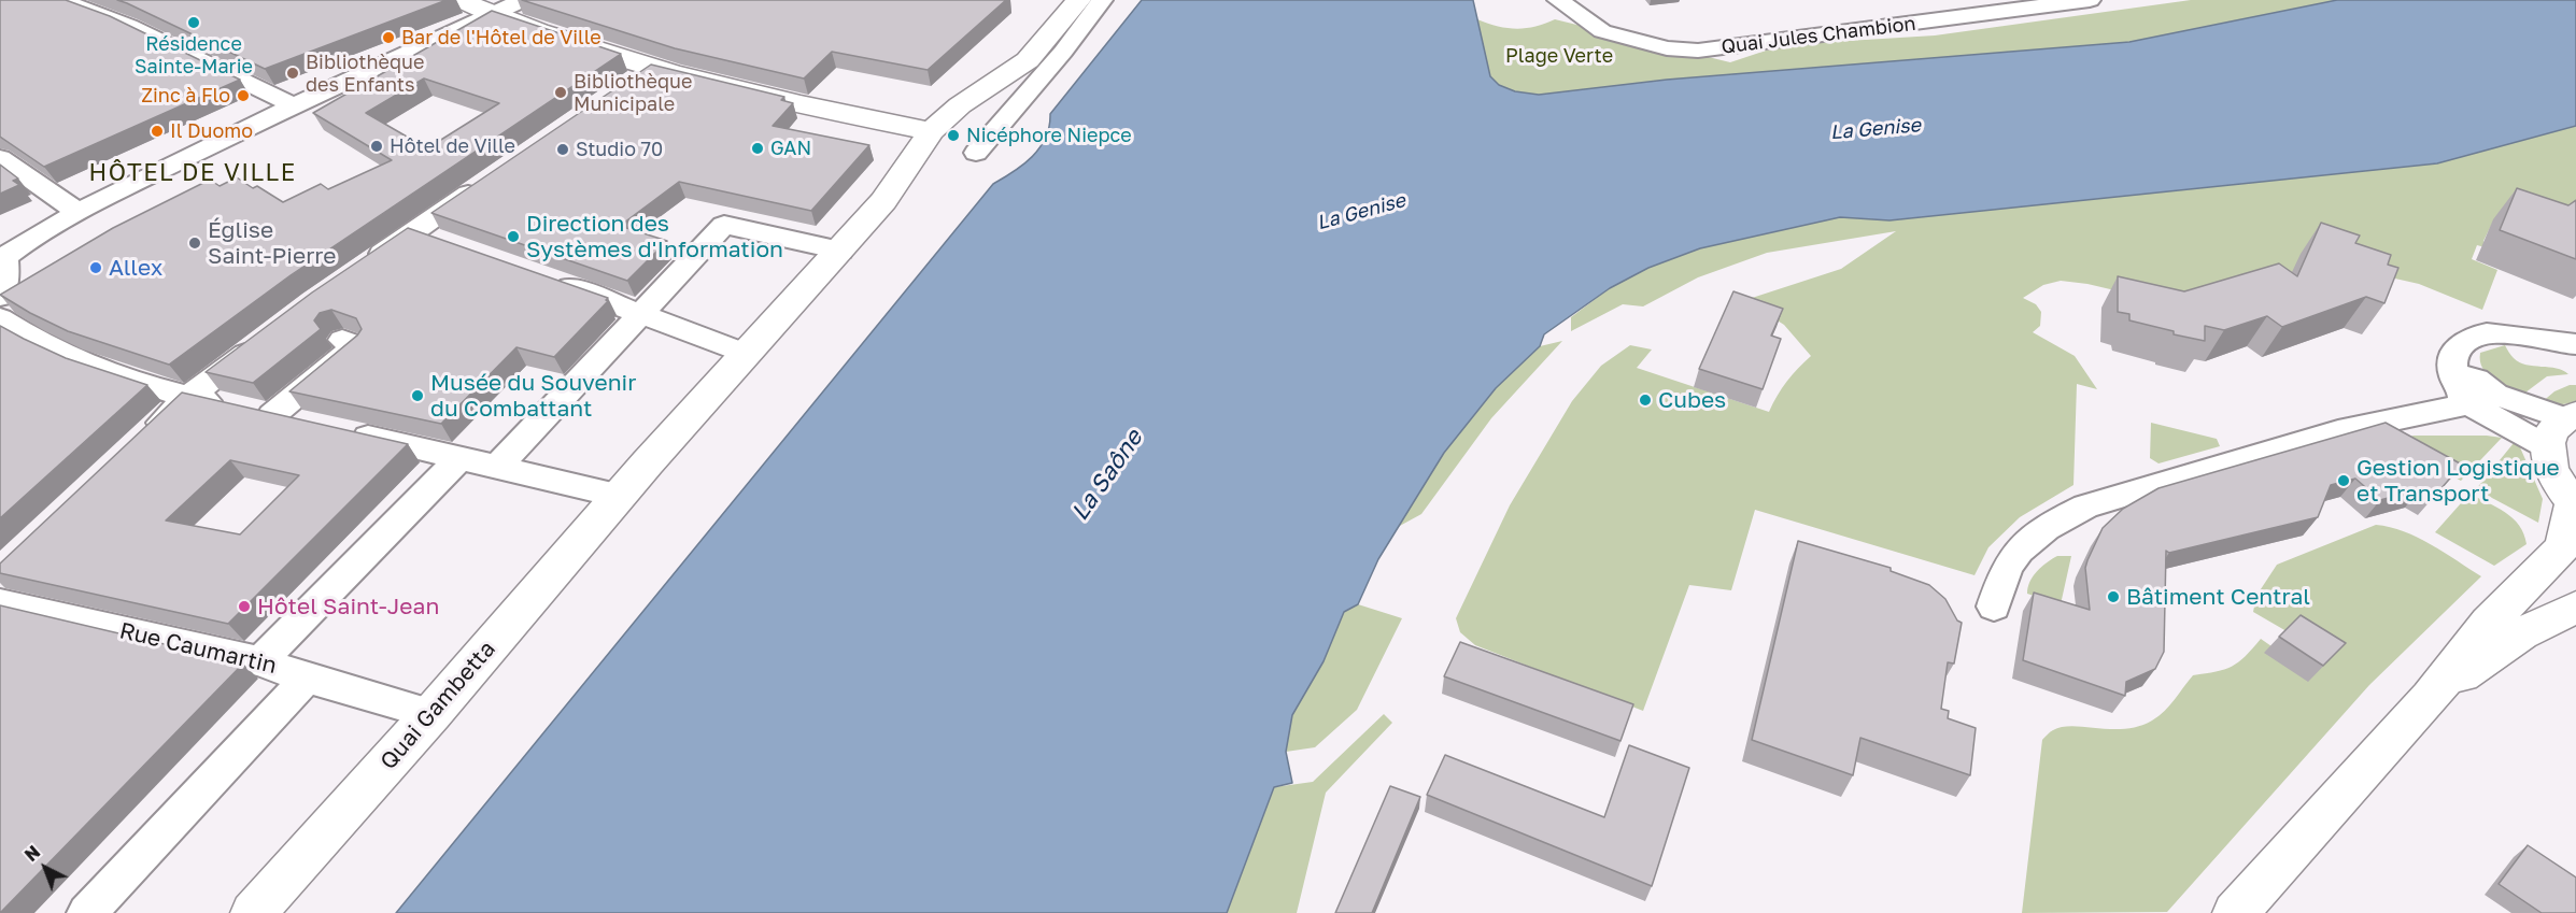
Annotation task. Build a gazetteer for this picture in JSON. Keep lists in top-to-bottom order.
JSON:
{
  "streets": {
    "main road": ["Quai Gambetta"],
    "street": ["Quai Jules Chambion", "Rue Caumartin"]
  },
  "crossings": [
    ["Rue Caumartin", "Quai Gambetta"]
  ],
  "districts": ["HÔTEL DE VILLE"],
  "water": ["La Genise", "La Saône"],
  "parks": ["Plage Verte"],
  "places": [
    "Résidence Sainte-Marie",
    "Bar de l'Hôtel de Ville",
    "Bibliothèque des Enfants",
    "Bibliothèque Municipale",
    "Zinc à Flo",
    "Il Duomo",
    "Nicéphore Niepce",
    "Hôtel de Ville",
    "GAN",
    "Studio 70",
    "Direction des Systèmes d'Information",
    "Église Saint-Pierre",
    "Allex",
    "Musée du Souvenir du Combattant",
    "Cubes",
    "Gestion Logistique et Transport",
    "Bâtiment Central",
    "Hôtel Saint-Jean"
  ],
  "north": "top left"
}
